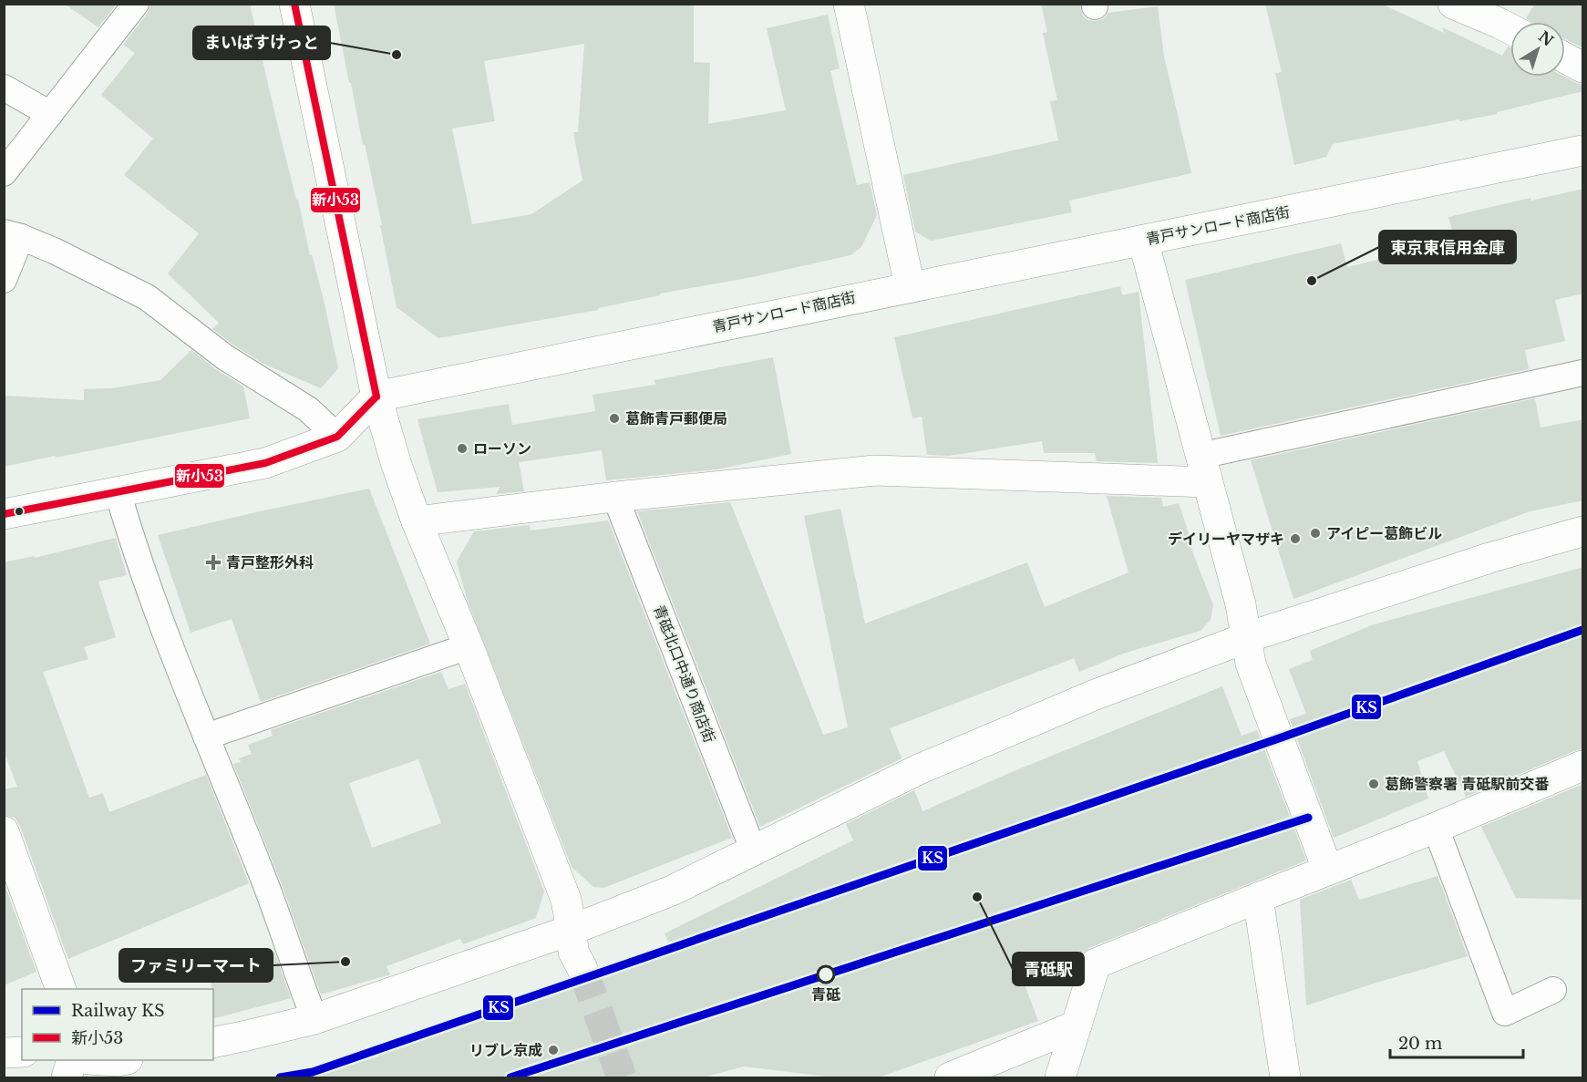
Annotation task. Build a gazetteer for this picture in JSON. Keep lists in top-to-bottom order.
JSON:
{
  "streets": {
    "street": ["青戸サンロード商店街"],
    "lane": ["青砥北口中通り商店街"]
  },
  "places": {
    "other": [
      "まいばすけっと",
      "東京東信用金庫",
      "葛飾青戸郵便局",
      "ローソン",
      "アイピー葛飾ビル",
      "デイリーヤマザキ",
      "葛飾警察署 青砥駅前交番",
      "青砥駅",
      "ファミリーマート",
      "青砥",
      "リブレ京成"
    ],
    "health": ["青戸整形外科"]
  },
  "lines": ["transit line 新小53", "rail line KS"],
  "legend": ["Railway KS", "新小53"],
  "scale_bar": "20 m",
  "north": "top right"
}
